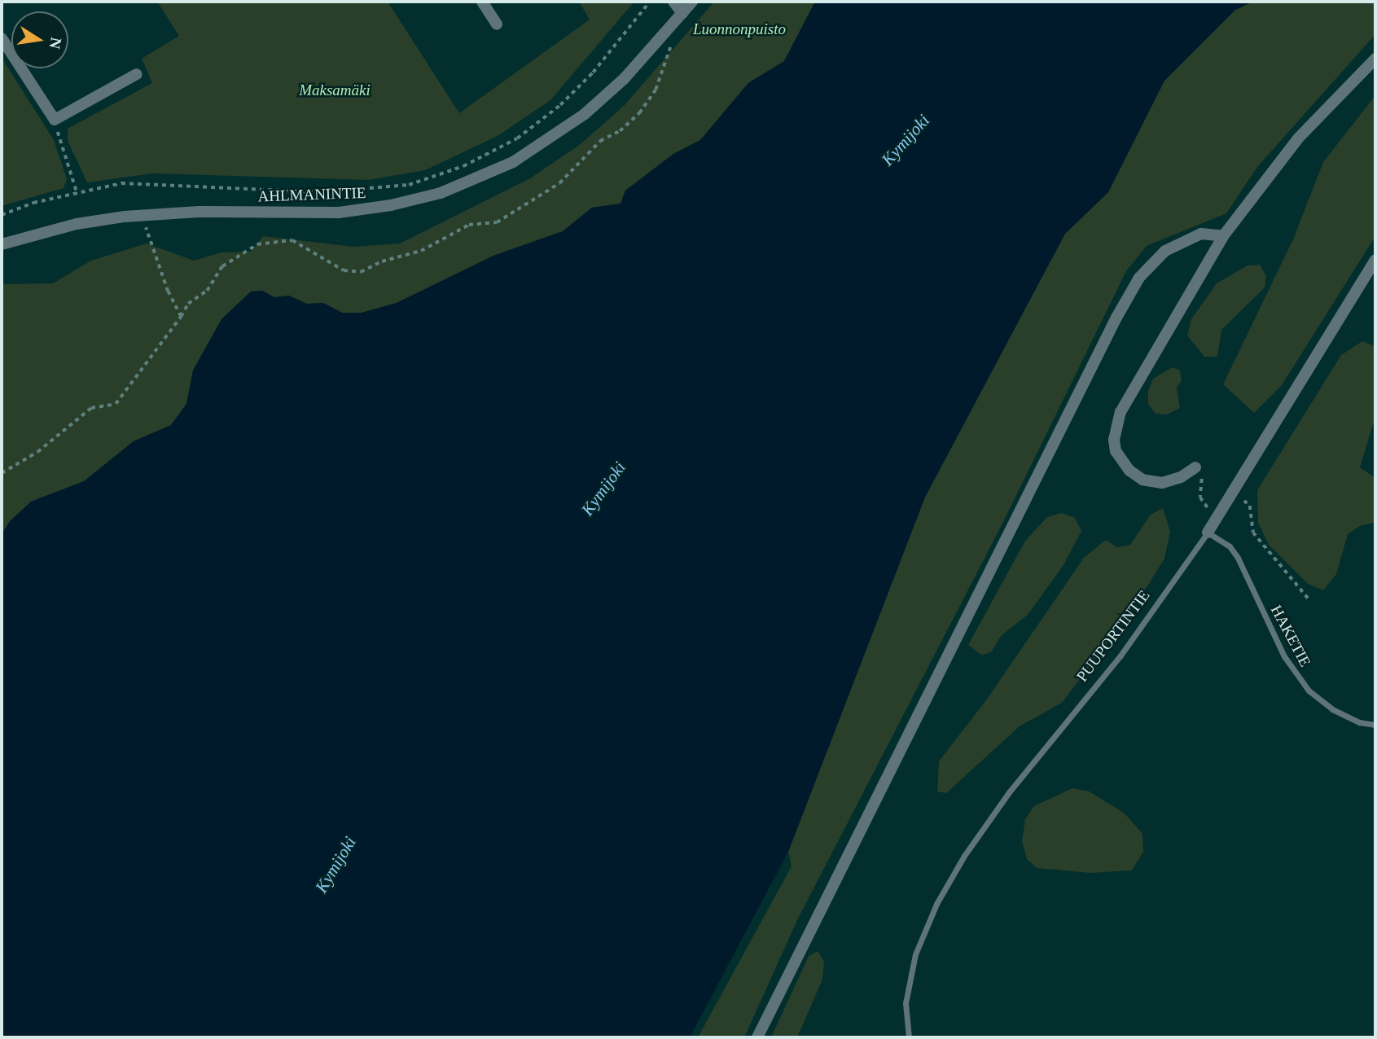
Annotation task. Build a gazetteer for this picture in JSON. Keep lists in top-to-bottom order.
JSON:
{
  "streets": {
    "street": ["AHLMANINTIE", "PUUPORTINTIE"],
    "lane": ["HAKETIE"]
  },
  "crossings": [
    ["PUUPORTINTIE", "HAKETIE"]
  ],
  "water": ["Kymijoki"],
  "parks": ["Luonnonpuisto", "Maksamäki"],
  "north": "right"
}
